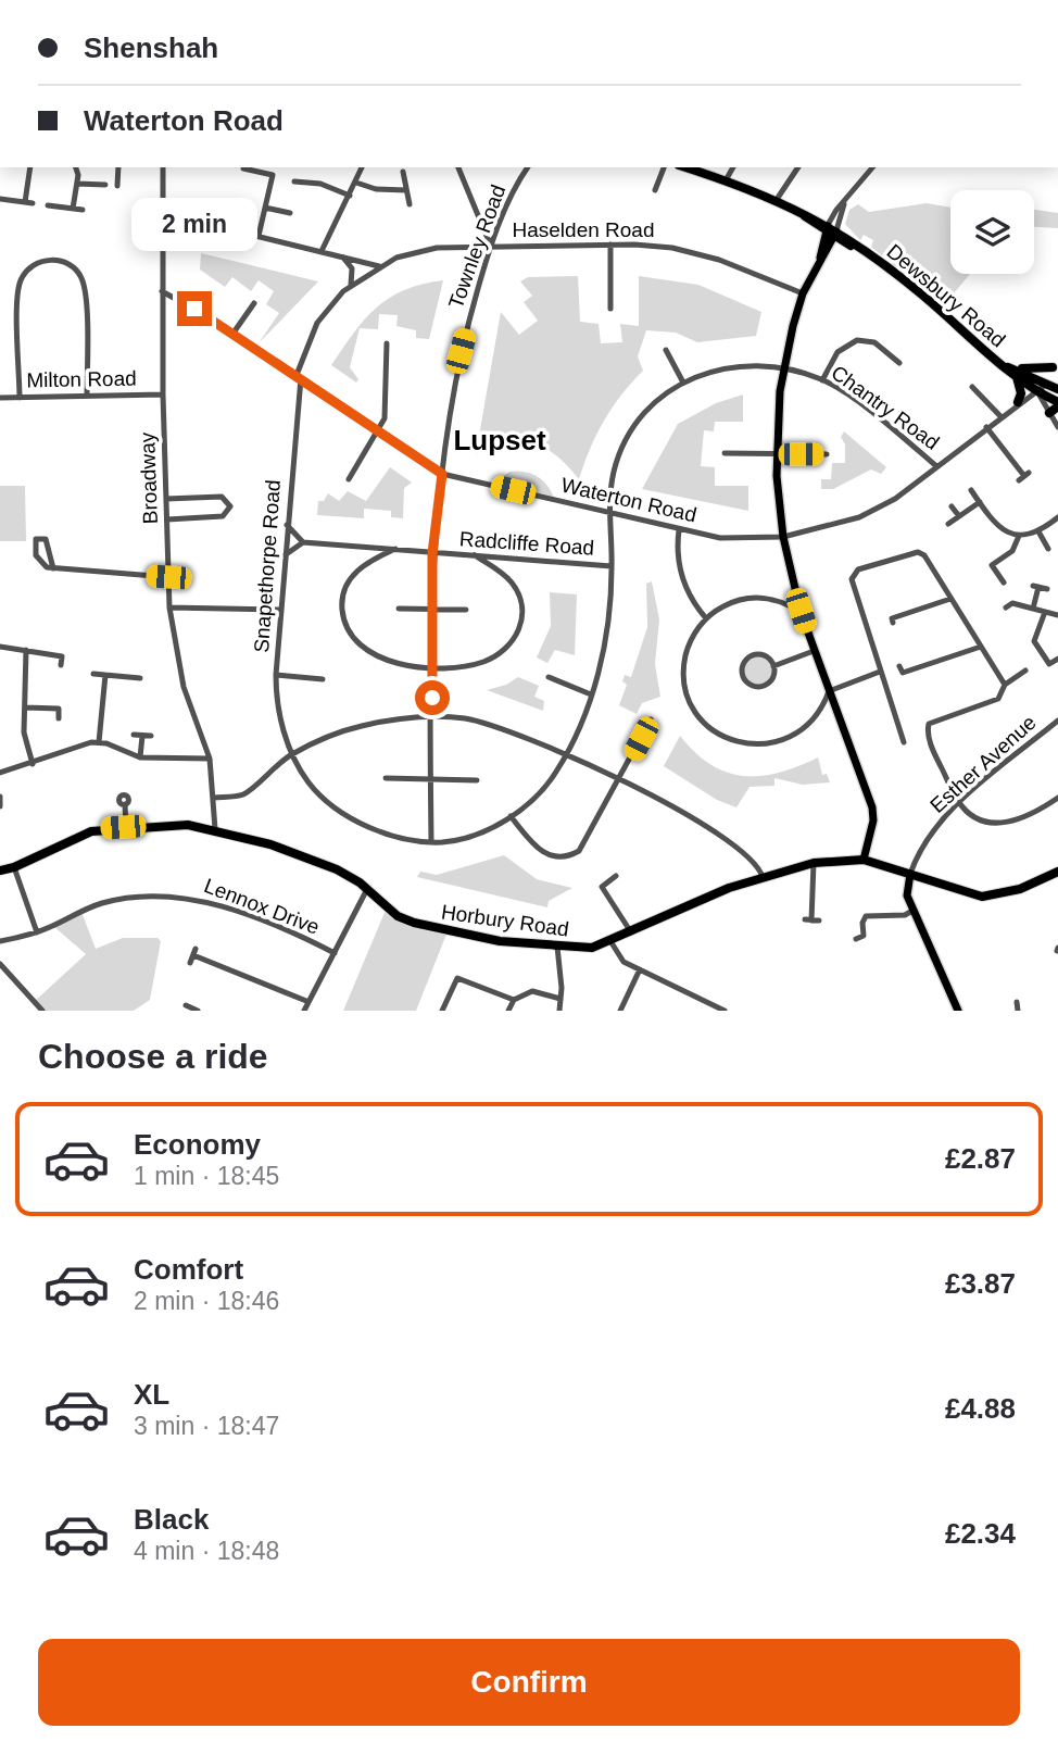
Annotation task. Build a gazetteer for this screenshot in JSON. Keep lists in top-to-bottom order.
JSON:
{
  "streets": {
    "highway": ["Dewsbury Road", "Horbury Road"],
    "street": [
      "Haselden Road",
      "Townley Road",
      "Milton Road",
      "Chantry Road",
      "Broadway",
      "Waterton Road",
      "Radcliffe Road",
      "Snapethorpe Road",
      "Esther Avenue",
      "Lennox Drive"
    ]
  },
  "crossings": [
    ["Haselden Road", "Townley Road"],
    ["Haselden Road", "Snapethorpe Road"],
    ["Townley Road", "Waterton Road"],
    ["Townley Road", "Radcliffe Road"],
    ["Townley Road", "Snapethorpe Road"],
    ["Dewsbury Road", "Waterton Road"],
    ["Milton Road", "Broadway"],
    ["Chantry Road", "Waterton Road"],
    ["Chantry Road", "Radcliffe Road"],
    ["Chantry Road", "Snapethorpe Road"],
    ["Broadway", "Waterton Road"],
    ["Broadway", "Horbury Road"],
    ["Waterton Road", "Snapethorpe Road"],
    ["Esther Avenue", "Horbury Road"]
  ],
  "districts": ["Lupset"],
  "page": {
    "banner": ["Shenshah", "Waterton Road"],
    "bubble": "2 min",
    "heading": "Choose a ride",
    "list": [
      {
        "name": "Economy",
        "note": "1 min · 18:45",
        "value": "£2.87"
      },
      {
        "name": "Comfort",
        "note": "2 min · 18:46",
        "value": "£3.87"
      },
      {
        "name": "XL",
        "note": "3 min · 18:47",
        "value": "£4.88"
      },
      {
        "name": "Black",
        "note": "4 min · 18:48",
        "value": "£2.34"
      }
    ],
    "buttons": "Confirm"
  }
}
